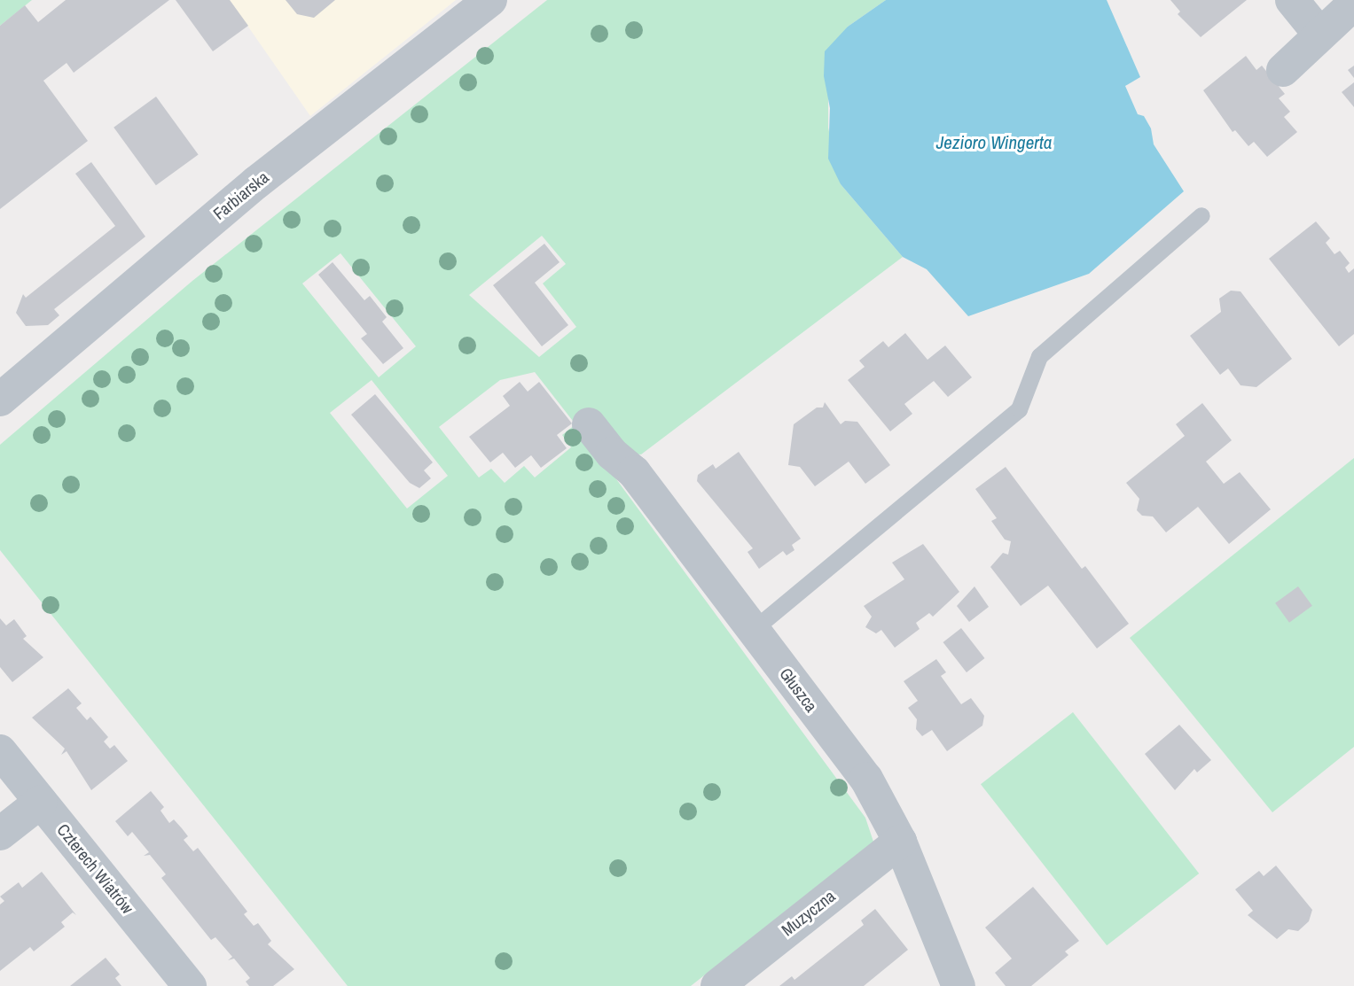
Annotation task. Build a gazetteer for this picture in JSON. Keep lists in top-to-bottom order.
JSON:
{
  "streets": {
    "street": [
      "Farbiarska",
      "Głuszca",
      "Czterech Wiatrów",
      "Muzyczna"
    ]
  },
  "crossings": [
    ["Głuszca", "Muzyczna"]
  ],
  "water": ["Jezioro Wingerta"]
}
